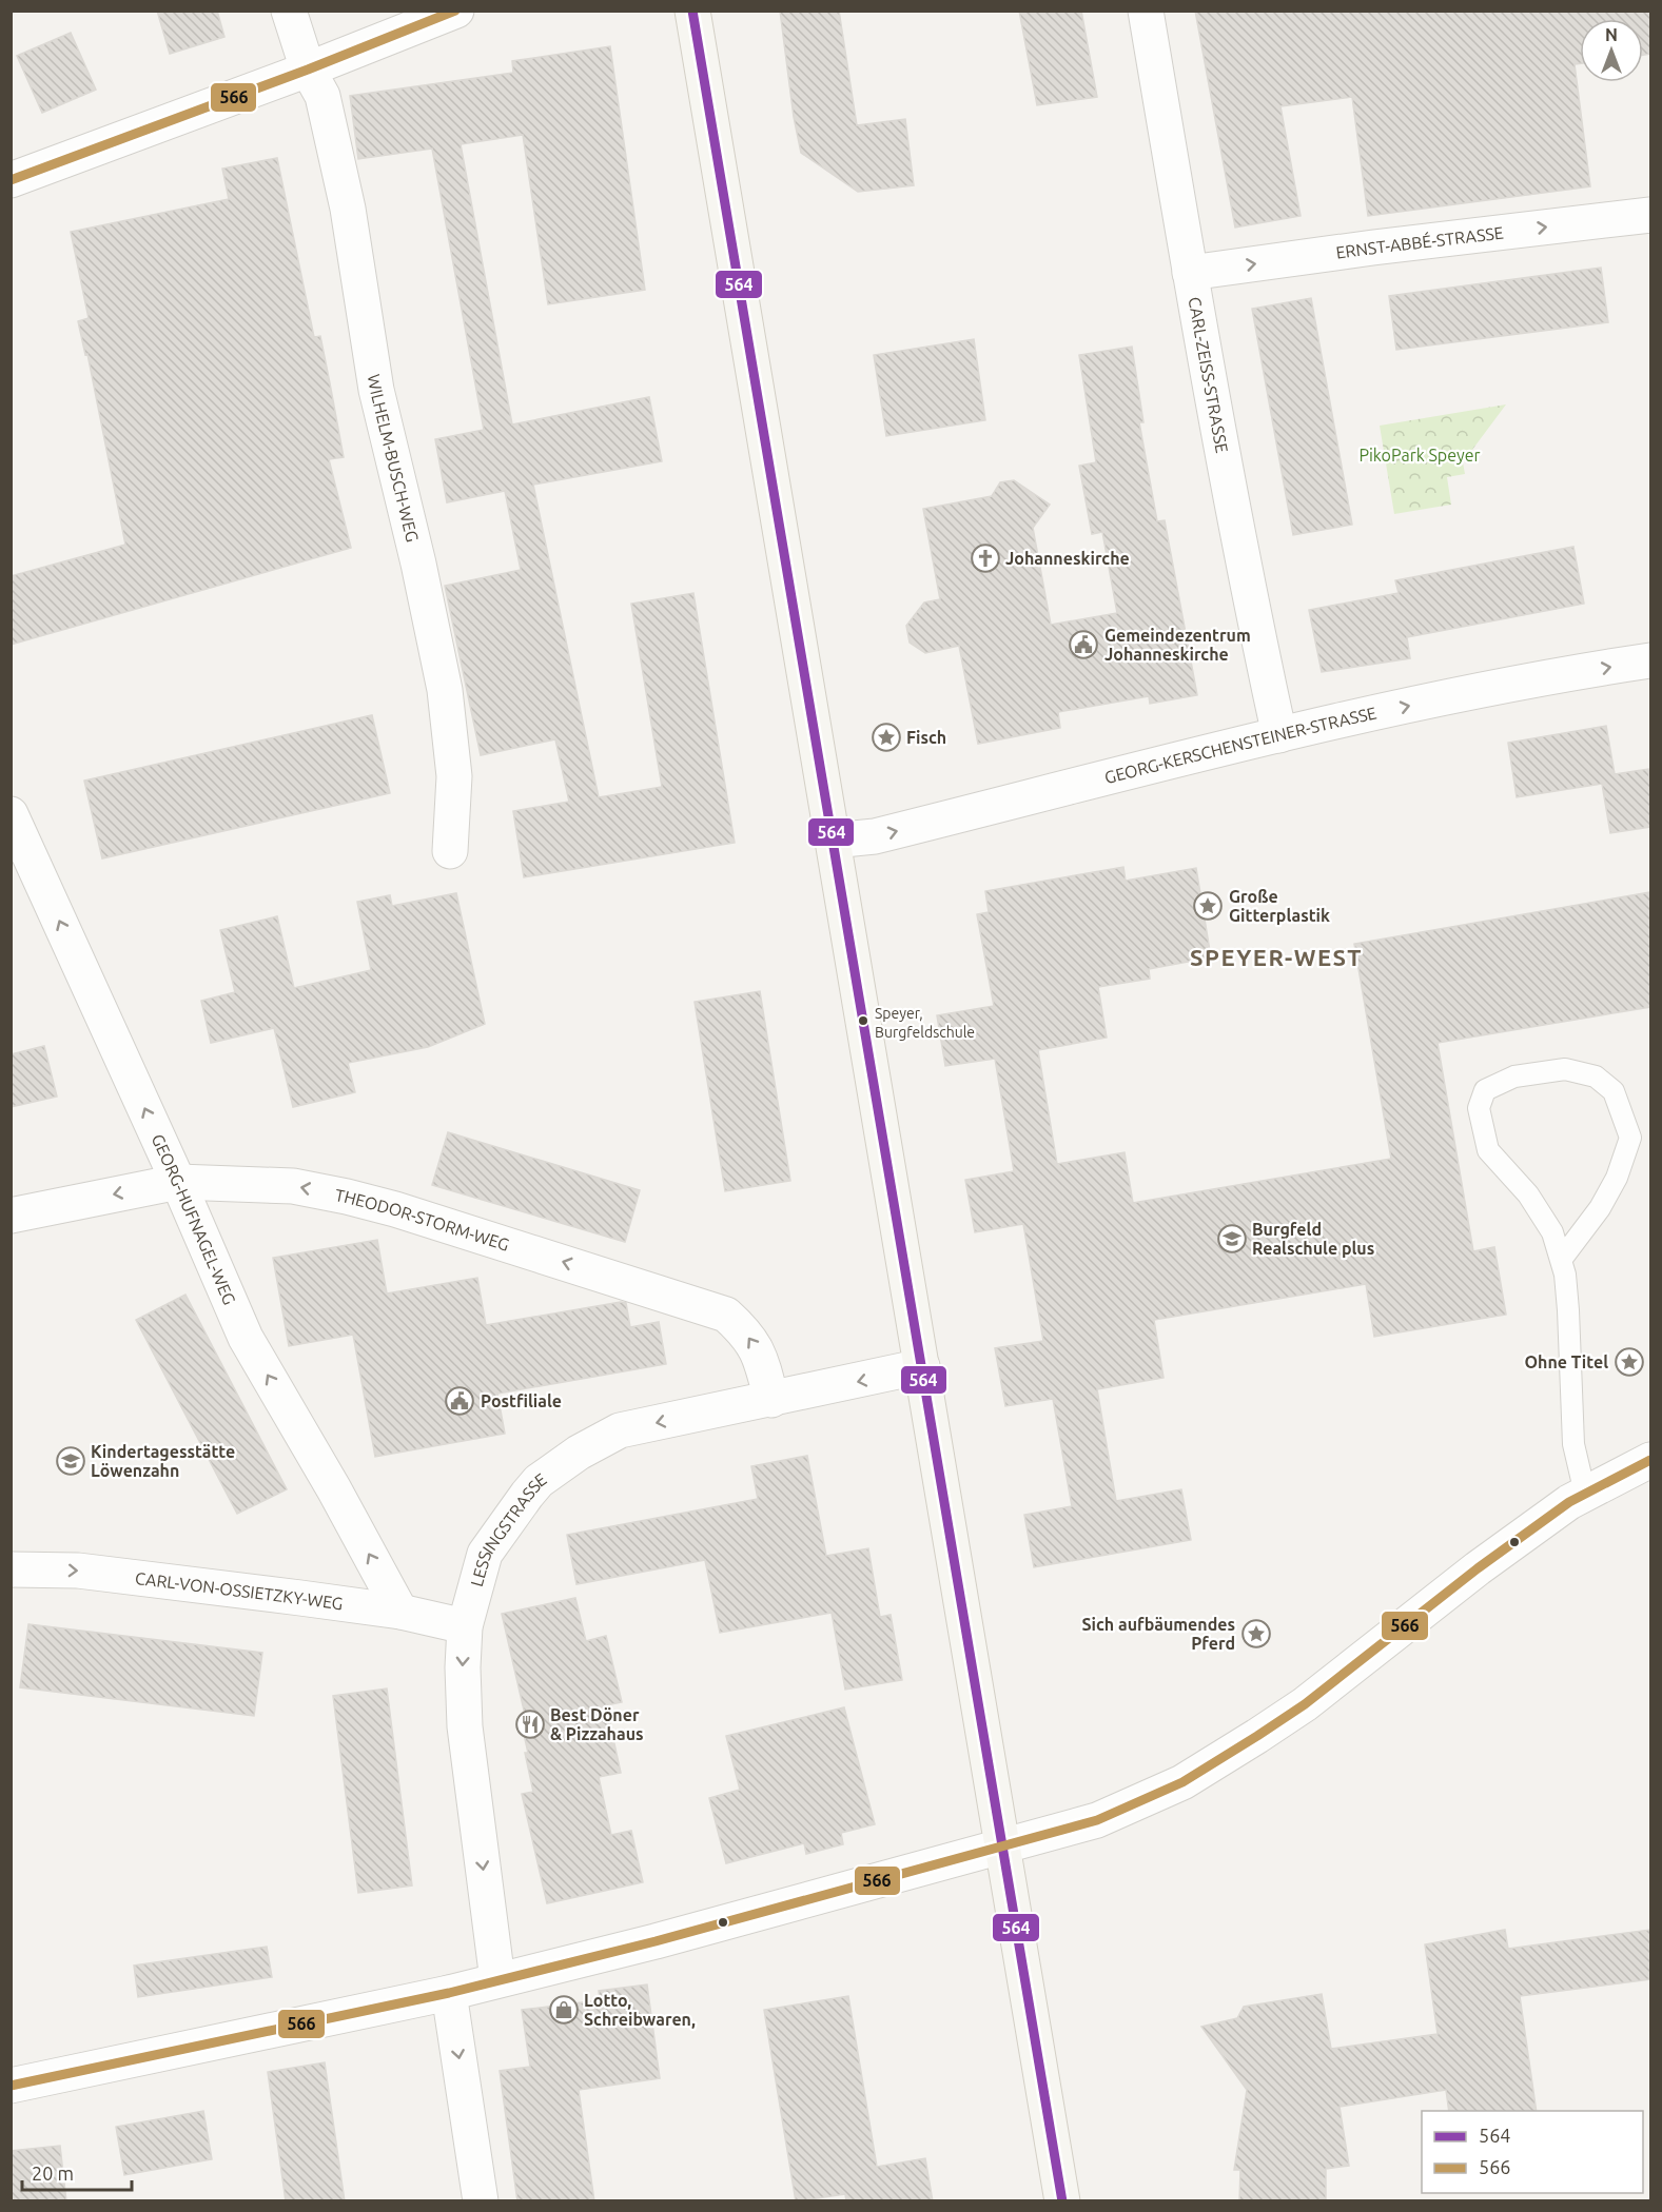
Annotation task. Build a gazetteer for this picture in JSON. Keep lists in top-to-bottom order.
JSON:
{
  "streets": {
    "street": [
      "ERNST-ABBÉ-STRASSE",
      "CARL-ZEISS-STRASSE",
      "WILHELM-BUSCH-WEG",
      "GEORG-KERSCHENSTEINER-STRASSE",
      "GEORG-HUFNAGEL-WEG",
      "THEODOR-STORM-WEG",
      "LESSINGSTRASSE",
      "CARL-VON-OSSIETZKY-WEG"
    ]
  },
  "crossings": [
    ["ERNST-ABBÉ-STRASSE", "CARL-ZEISS-STRASSE"],
    ["CARL-ZEISS-STRASSE", "GEORG-KERSCHENSTEINER-STRASSE"],
    ["GEORG-HUFNAGEL-WEG", "THEODOR-STORM-WEG"],
    ["GEORG-HUFNAGEL-WEG", "CARL-VON-OSSIETZKY-WEG"],
    ["THEODOR-STORM-WEG", "LESSINGSTRASSE"],
    ["LESSINGSTRASSE", "CARL-VON-OSSIETZKY-WEG"]
  ],
  "one_way": [
    "ERNST-ABBÉ-STRASSE",
    "GEORG-KERSCHENSTEINER-STRASSE",
    "GEORG-HUFNAGEL-WEG",
    "THEODOR-STORM-WEG",
    "LESSINGSTRASSE",
    "CARL-VON-OSSIETZKY-WEG"
  ],
  "districts": ["SPEYER-WEST"],
  "parks": ["PikoPark Speyer"],
  "places": {
    "church": ["Johanneskirche"],
    "public building": ["Gemeindezentrum Johanneskirche", "Postfiliale"],
    "place": [
      "Fisch",
      "Große Gitterplastik",
      "Ohne Titel",
      "Sich aufbäumendes Pferd"
    ],
    "other": ["Speyer, Burgfeldschule"],
    "school or university": ["Burgfeld Realschule plus", "Kindertagesstätte Löwenzahn"],
    "restaurant": ["Best Döner & Pizzahaus"],
    "shop": ["Lotto, Schreibwaren,"]
  },
  "lines": ["transit line 564", "transit line 566"],
  "legend": ["564", "566"],
  "scale_bar": "20 m",
  "north": "top"
}
